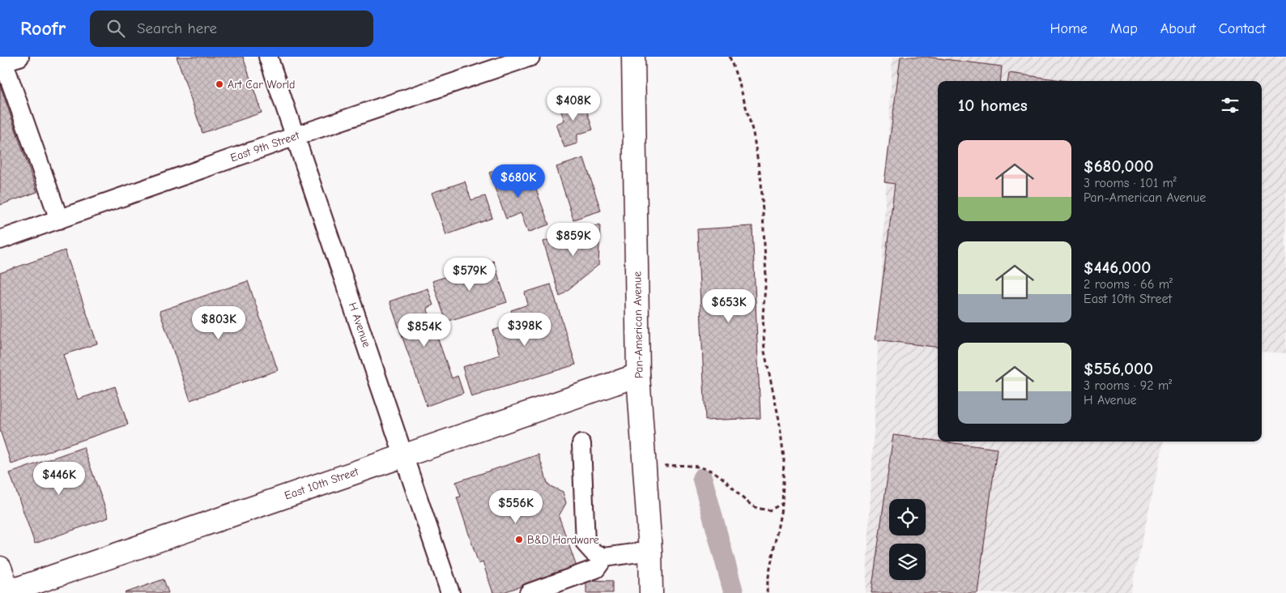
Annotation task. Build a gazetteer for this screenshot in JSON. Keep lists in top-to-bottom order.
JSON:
{
  "streets": {
    "main road": ["Pan-American Avenue", "East 10th Street"],
    "street": ["East 9th Street", "H Avenue"]
  },
  "crossings": [
    ["East 9th Street", "H Avenue"],
    ["H Avenue", "East 10th Street"],
    ["Pan-American Avenue", "East 10th Street"]
  ],
  "places": ["Art Car World", "B&D Hardware"],
  "page": {
    "header": "Roofr",
    "search": "Search here",
    "nav": [
      "Home",
      "Map",
      "About",
      "Contact"
    ],
    "heading": "10 homes",
    "price": [
      "$408K",
      "$680K",
      "$859K",
      "$579K",
      "$653K",
      "$803K",
      "$398K",
      "$854K",
      "$446K",
      "$556K"
    ],
    "list": [
      {
        "name": "$680,000",
        "note": "3 rooms · 101 m² · Pan-American Avenue"
      },
      {
        "name": "$446,000",
        "note": "2 rooms · 66 m² · East 10th Street"
      },
      {
        "name": "$556,000",
        "note": "3 rooms · 92 m² · H Avenue"
      }
    ]
  }
}
